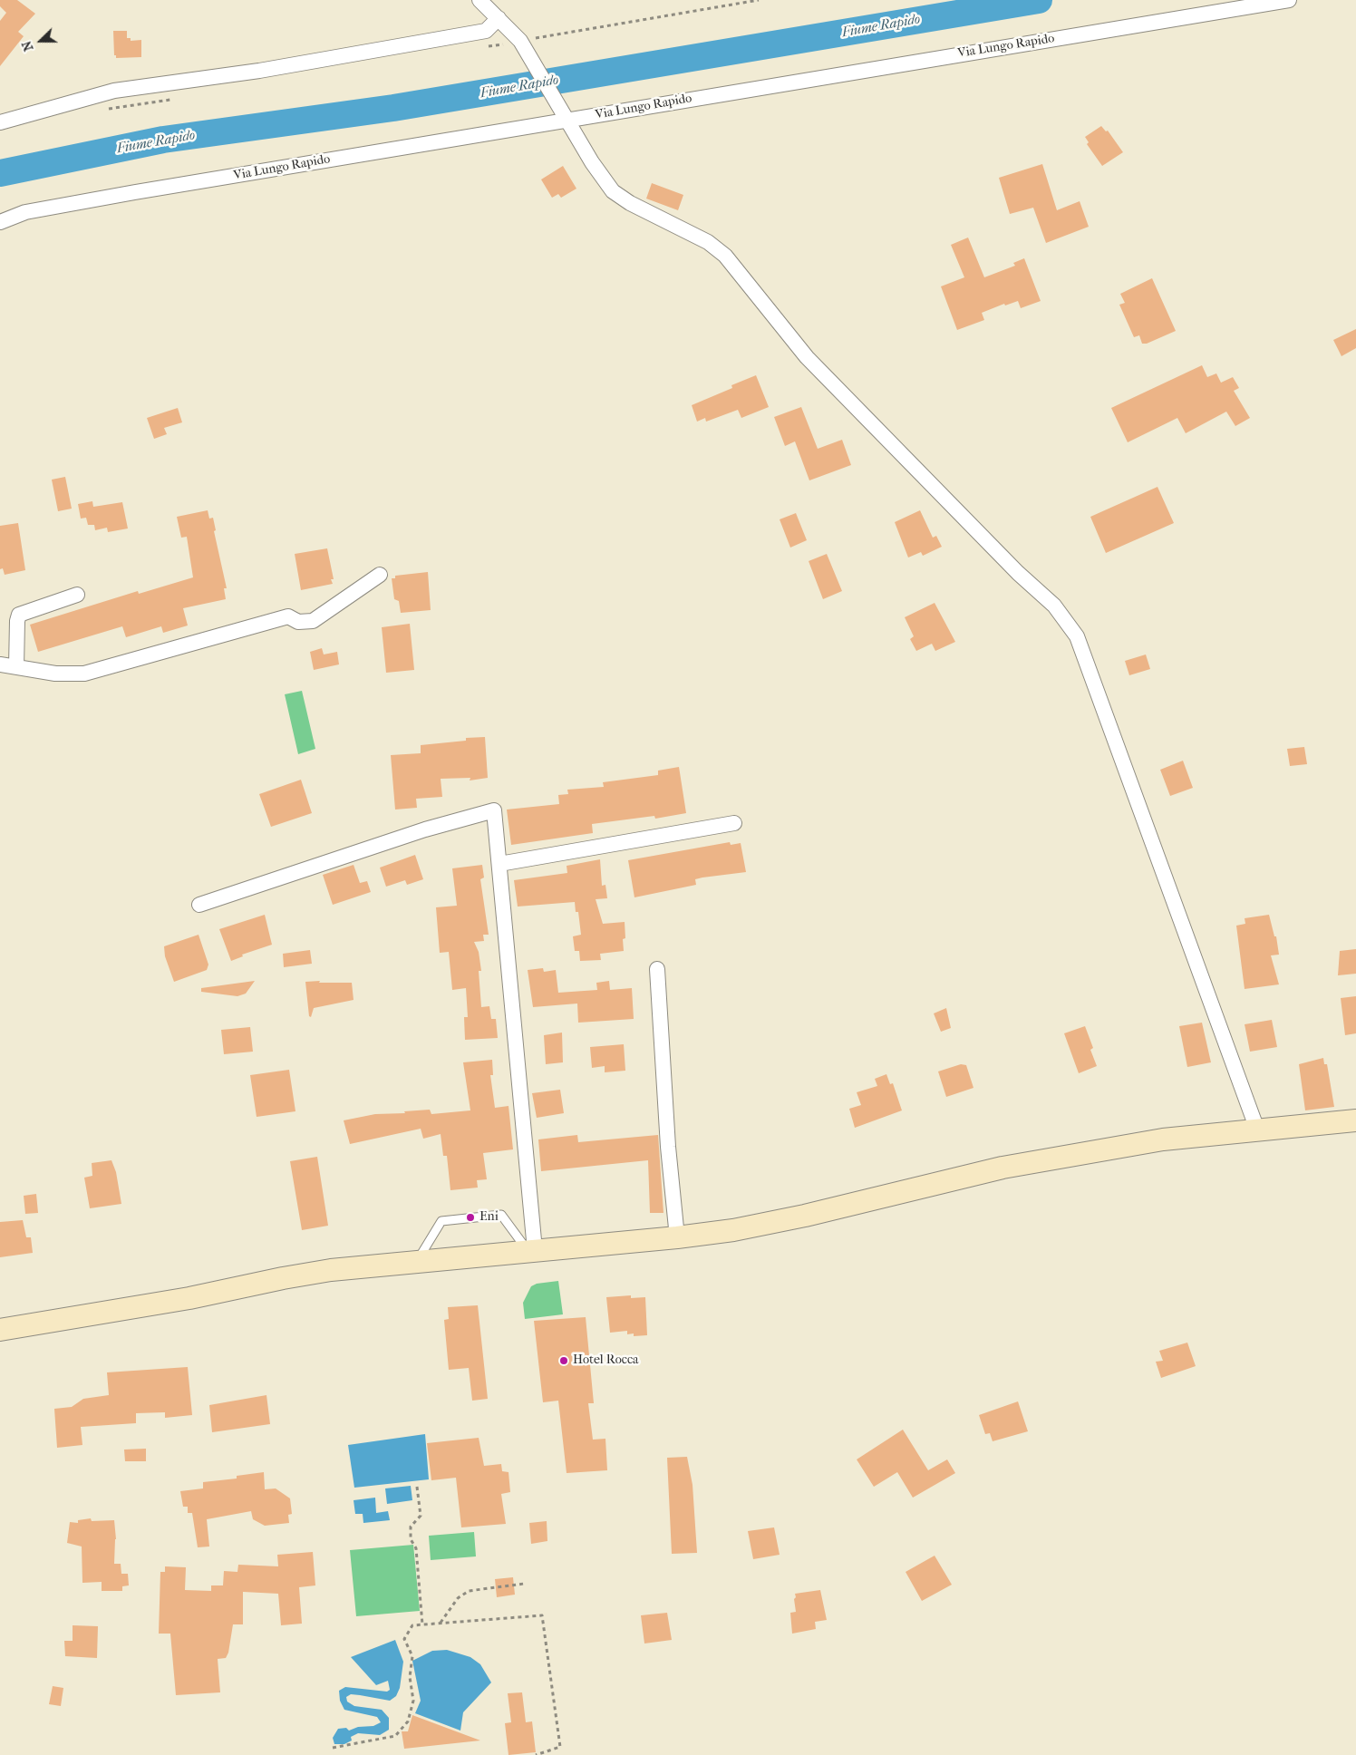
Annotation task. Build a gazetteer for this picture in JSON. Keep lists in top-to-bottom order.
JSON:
{
  "streets": {
    "street": ["Via Lungo Rapido"]
  },
  "water": ["Fiume Rapido"],
  "places": ["Eni", "Hotel Rocca"],
  "north": "left"
}
